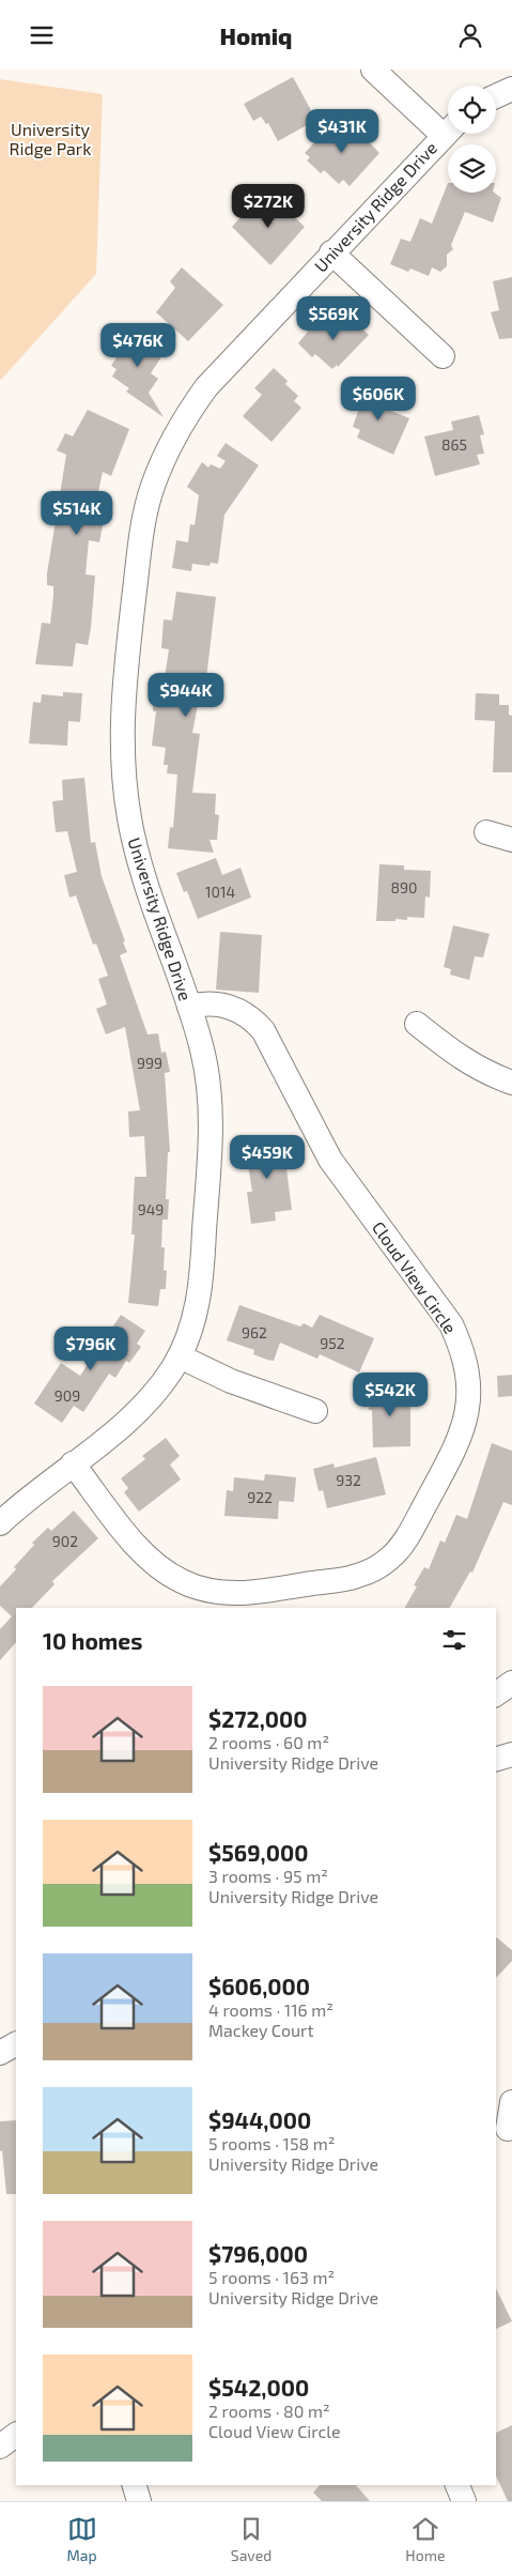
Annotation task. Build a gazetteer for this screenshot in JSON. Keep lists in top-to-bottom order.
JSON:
{
  "streets": {
    "street": ["University Ridge Drive", "Cloud View Circle"]
  },
  "crossings": [
    ["University Ridge Drive", "Cloud View Circle"]
  ],
  "parks": ["University Ridge Park"],
  "house_numbers": [
    "865",
    "890",
    "1014",
    "999",
    "949",
    "962",
    "952",
    "909",
    "932",
    "922",
    "902"
  ],
  "page": {
    "header": "Homiq",
    "price": [
      "$431K",
      "$272K",
      "$569K",
      "$476K",
      "$606K",
      "$514K",
      "$944K",
      "$459K",
      "$796K",
      "$542K"
    ],
    "heading": "10 homes",
    "list": [
      {
        "name": "$272,000",
        "note": "2 rooms · 60 m² · University Ridge Drive"
      },
      {
        "name": "$569,000",
        "note": "3 rooms · 95 m² · University Ridge Drive"
      },
      {
        "name": "$606,000",
        "note": "4 rooms · 116 m² · Mackey Court"
      },
      {
        "name": "$944,000",
        "note": "5 rooms · 158 m² · University Ridge Drive"
      },
      {
        "name": "$796,000",
        "note": "5 rooms · 163 m² · University Ridge Drive"
      },
      {
        "name": "$542,000",
        "note": "2 rooms · 80 m² · Cloud View Circle"
      }
    ],
    "tabs": ["Map", "Saved", "Home"]
  }
}
